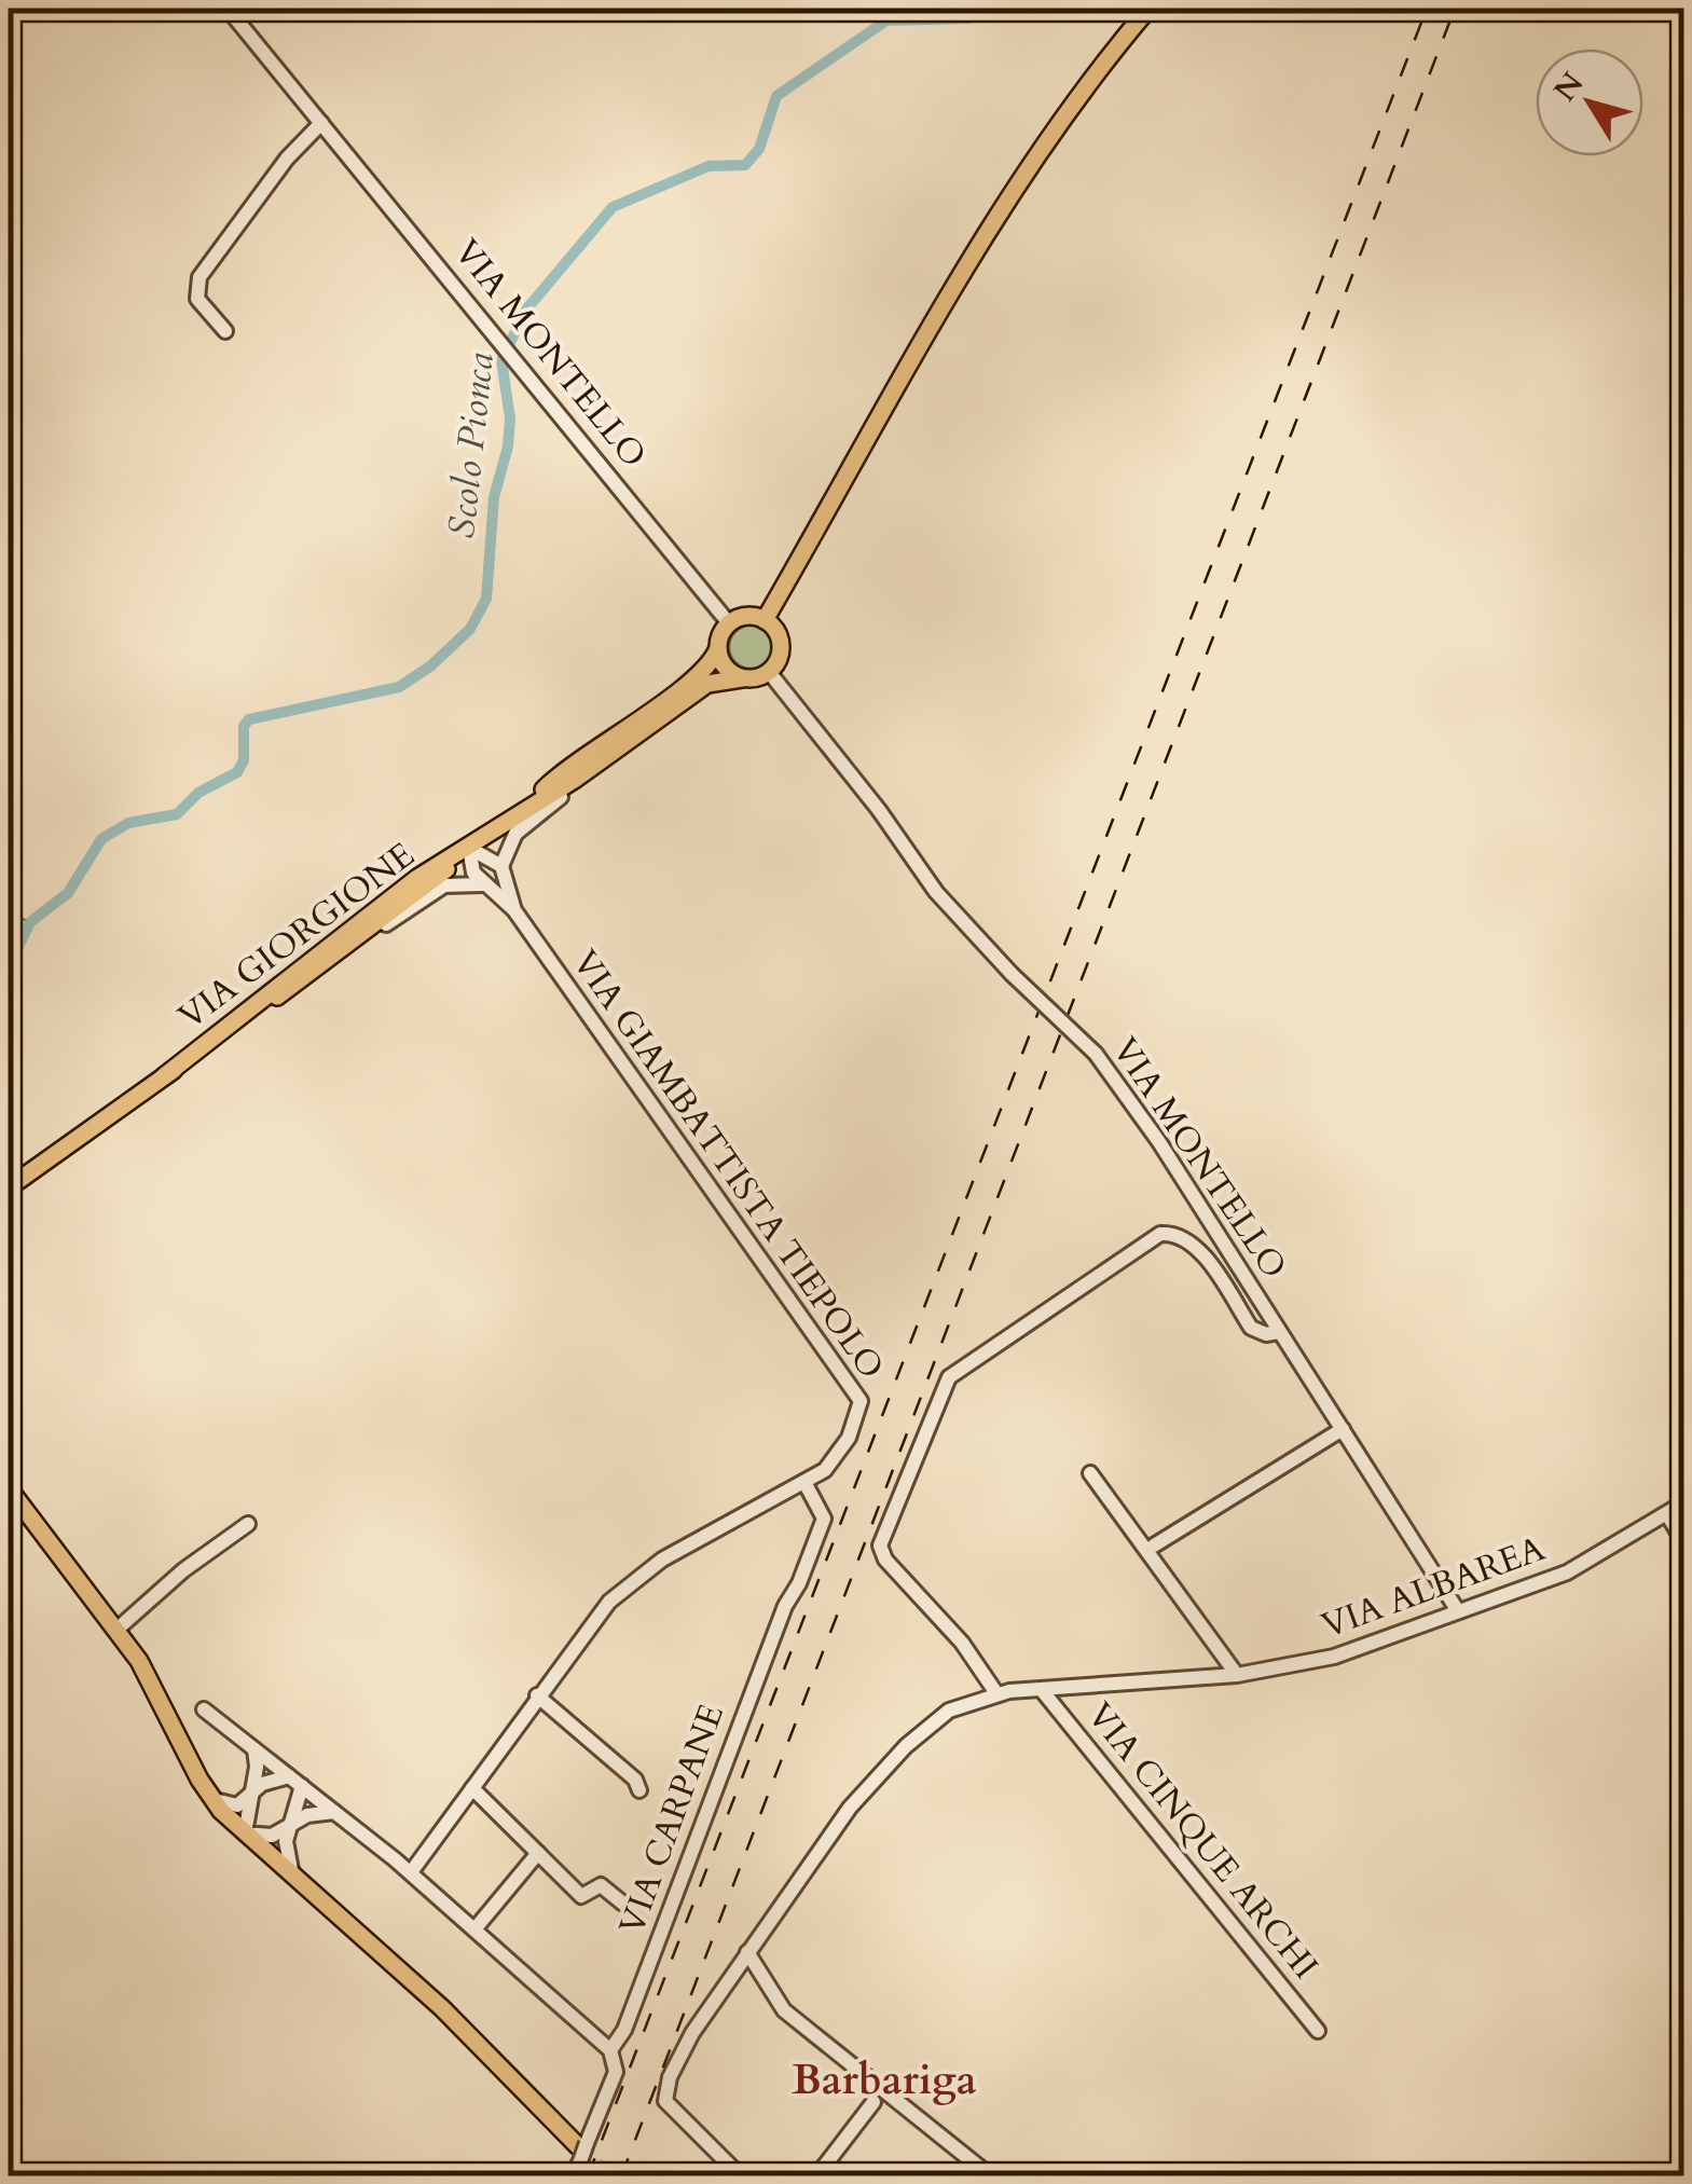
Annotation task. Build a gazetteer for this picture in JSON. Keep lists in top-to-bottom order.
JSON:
{
  "streets": {
    "main road": ["VIA GIORGIONE"],
    "street": [
      "VIA MONTELLO",
      "VIA GIAMBATTISTA TIEPOLO",
      "VIA ALBAREA",
      "VIA CARPANE",
      "VIA CINQUE ARCHI"
    ]
  },
  "crossings": [
    ["VIA MONTELLO", "VIA GIORGIONE"],
    ["VIA MONTELLO", "VIA ALBAREA"],
    ["VIA GIORGIONE", "VIA GIAMBATTISTA TIEPOLO"],
    ["VIA GIAMBATTISTA TIEPOLO", "VIA CARPANE"],
    ["VIA ALBAREA", "VIA CINQUE ARCHI"]
  ],
  "districts": ["Barbariga"],
  "water": ["Scolo Pionca"],
  "north": "top left"
}
